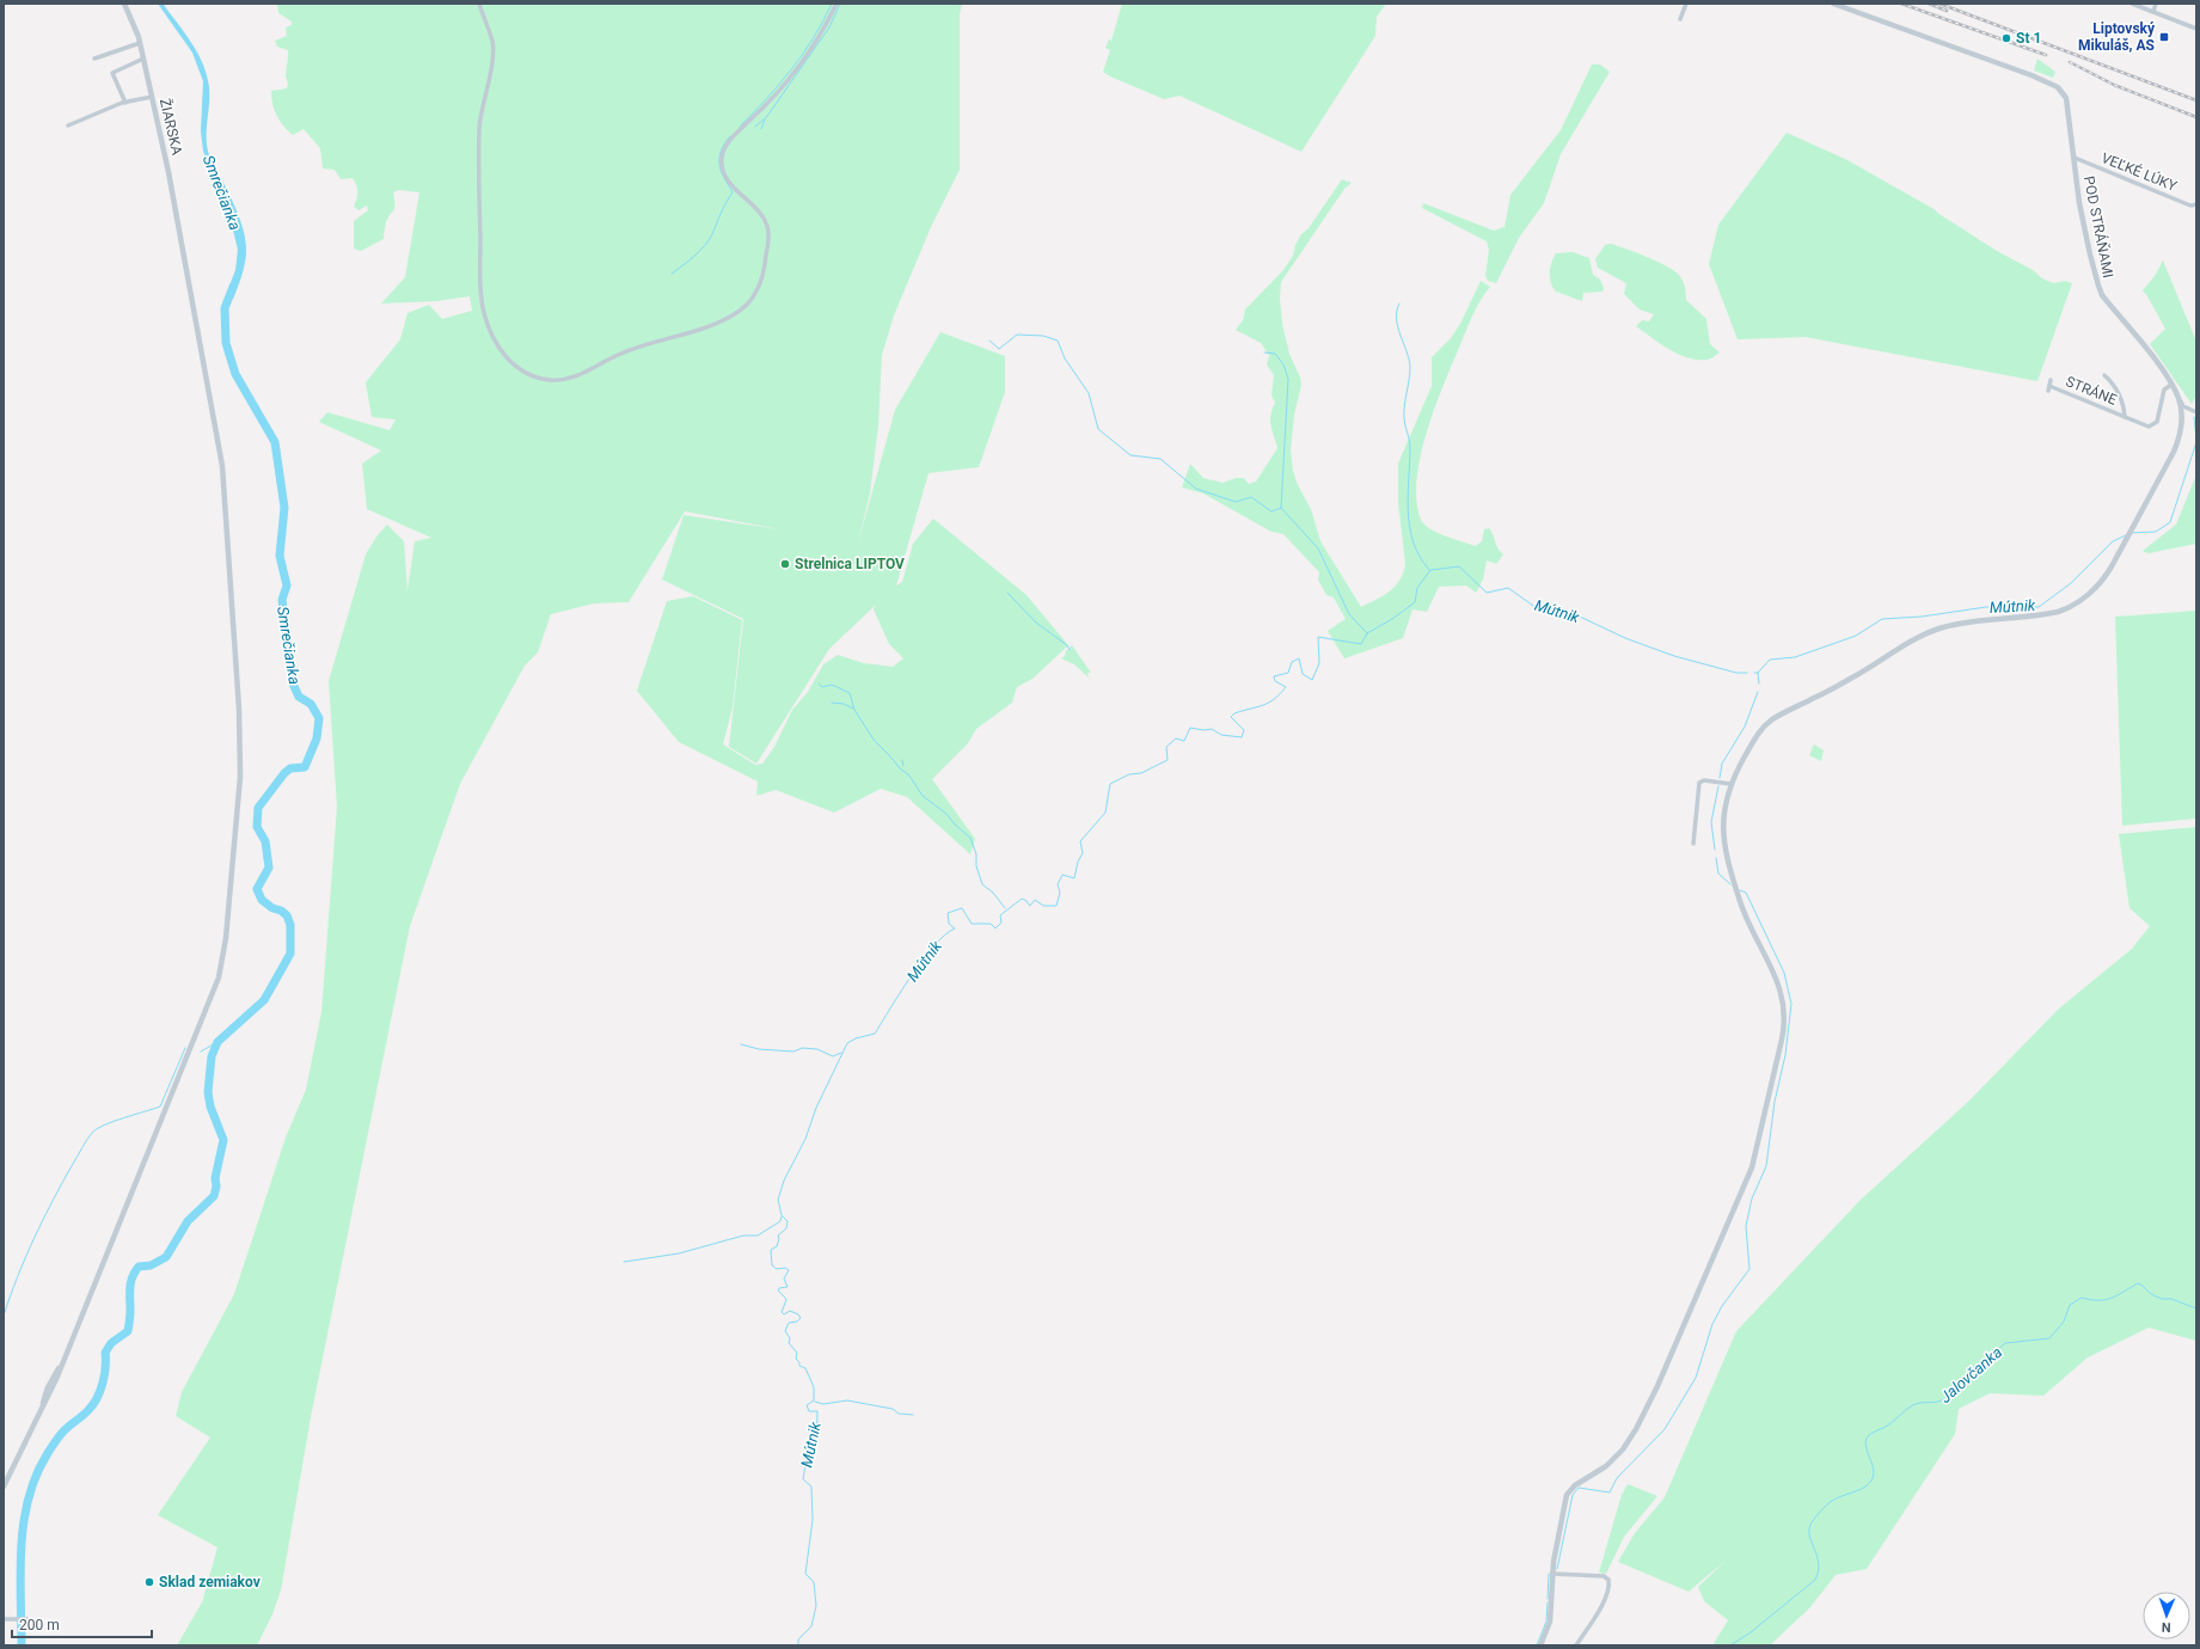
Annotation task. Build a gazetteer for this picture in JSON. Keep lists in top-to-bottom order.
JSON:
{
  "streets": {
    "street": [
      "ŽIARSKA",
      "VEĽKÉ LÚKY",
      "POD STRÁŇAMI",
      "STRÁNE"
    ]
  },
  "crossings": [
    ["VEĽKÉ LÚKY", "POD STRÁŇAMI"],
    ["POD STRÁŇAMI", "STRÁNE"]
  ],
  "water": ["Smrečianka", "Mútnik", "Jalovčanka"],
  "places": {
    "transit": ["Liptovský Mikuláš, AS"],
    "other": ["St 1", "Strelnica LIPTOV", "Sklad zemiakov"]
  },
  "scale_bar": "200 m",
  "north": "bottom"
}
